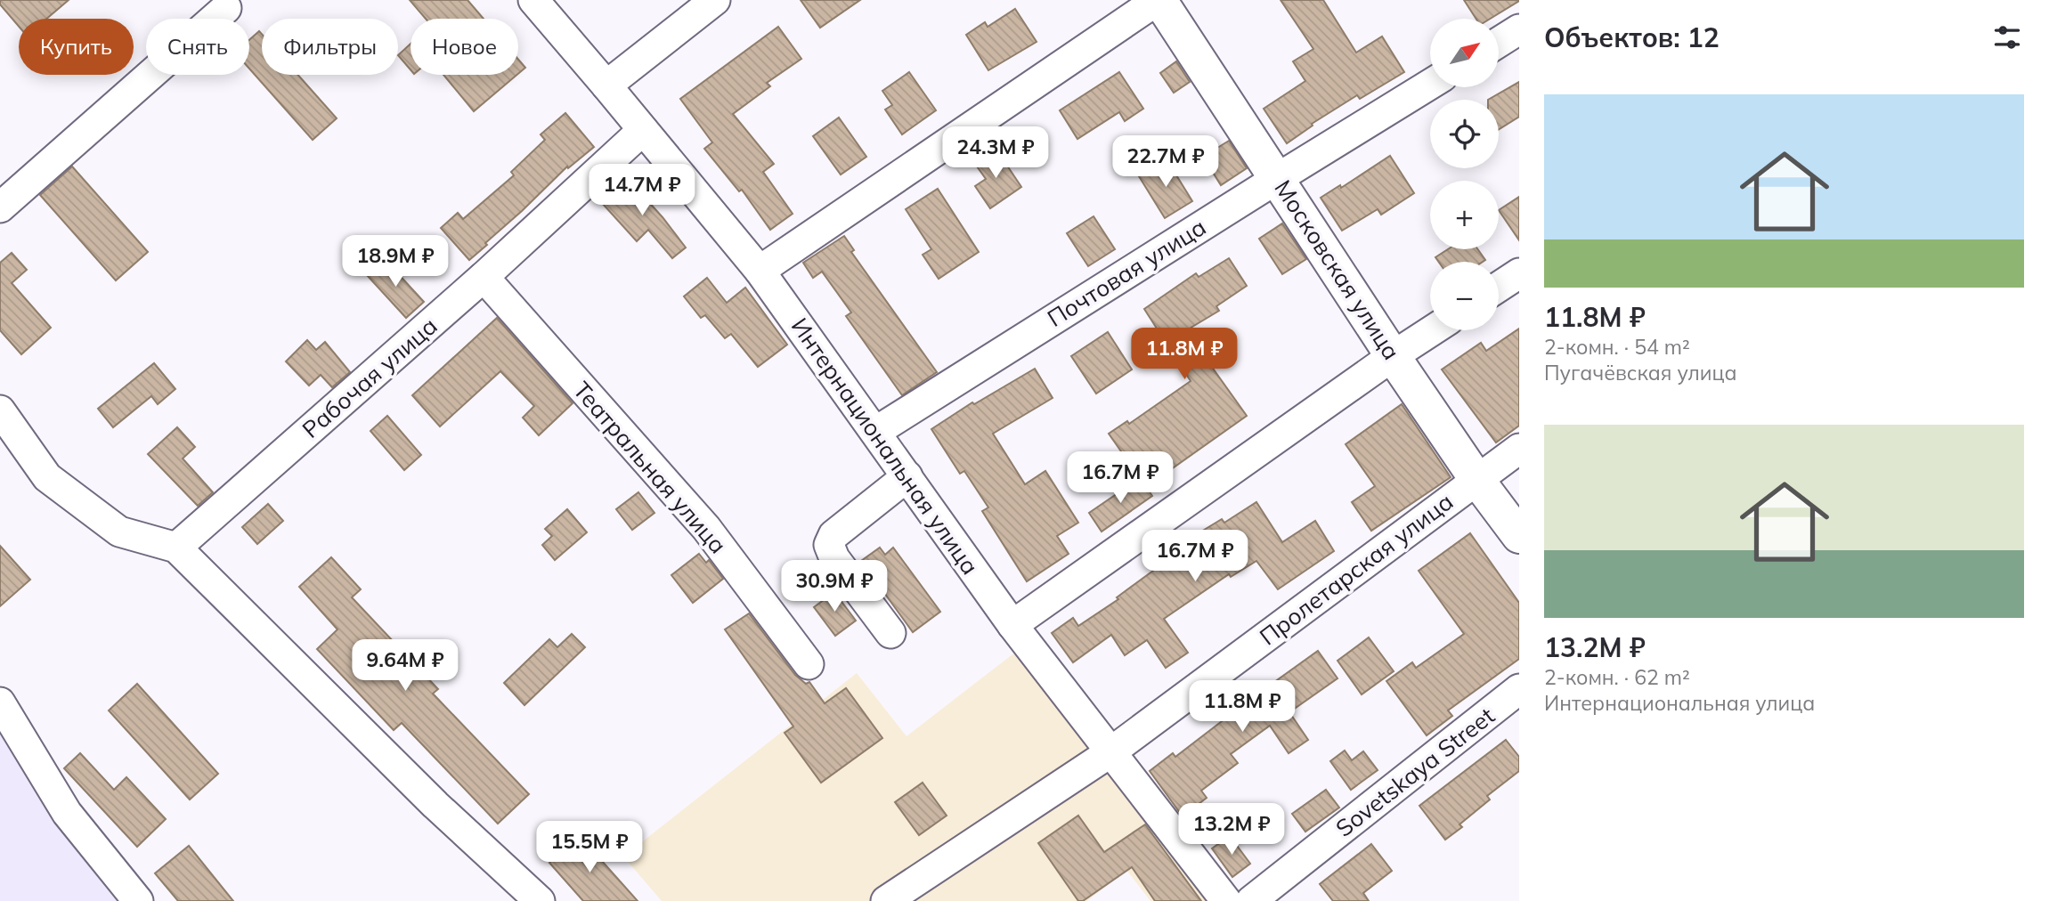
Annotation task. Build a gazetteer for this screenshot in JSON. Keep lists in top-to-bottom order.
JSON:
{
  "streets": {
    "main road": ["Московская улица"],
    "street": [
      "Почтовая улица",
      "Рабочая улица",
      "Интернациональная улица",
      "Театральная улица",
      "Пролетарская улица",
      "Sovetskaya Street"
    ]
  },
  "crossings": [
    ["Московская улица", "Почтовая улица"],
    ["Московская улица", "Пролетарская улица"],
    ["Почтовая улица", "Интернациональная улица"],
    ["Рабочая улица", "Интернациональная улица"],
    ["Рабочая улица", "Театральная улица"],
    ["Интернациональная улица", "Пролетарская улица"]
  ],
  "north": "top right",
  "page": {
    "heading": "Объектов: 12",
    "map_buttons": ["+", "−"],
    "chip": [
      "Купить",
      "Снять",
      "Фильтры",
      "Новое"
    ],
    "list": [
      {
        "name": "11.8M ₽",
        "note": "2-комн. · 54 m² · Пугачёвская улица"
      },
      {
        "name": "13.2M ₽",
        "note": "2-комн. · 62 m² · Интернациональная улица"
      }
    ],
    "price": [
      "24.3M ₽",
      "22.7M ₽",
      "14.7M ₽",
      "18.9M ₽",
      "11.8M ₽",
      "16.7M ₽",
      "16.7M ₽",
      "30.9M ₽",
      "9.64M ₽",
      "11.8M ₽",
      "13.2M ₽",
      "15.5M ₽"
    ]
  }
}
